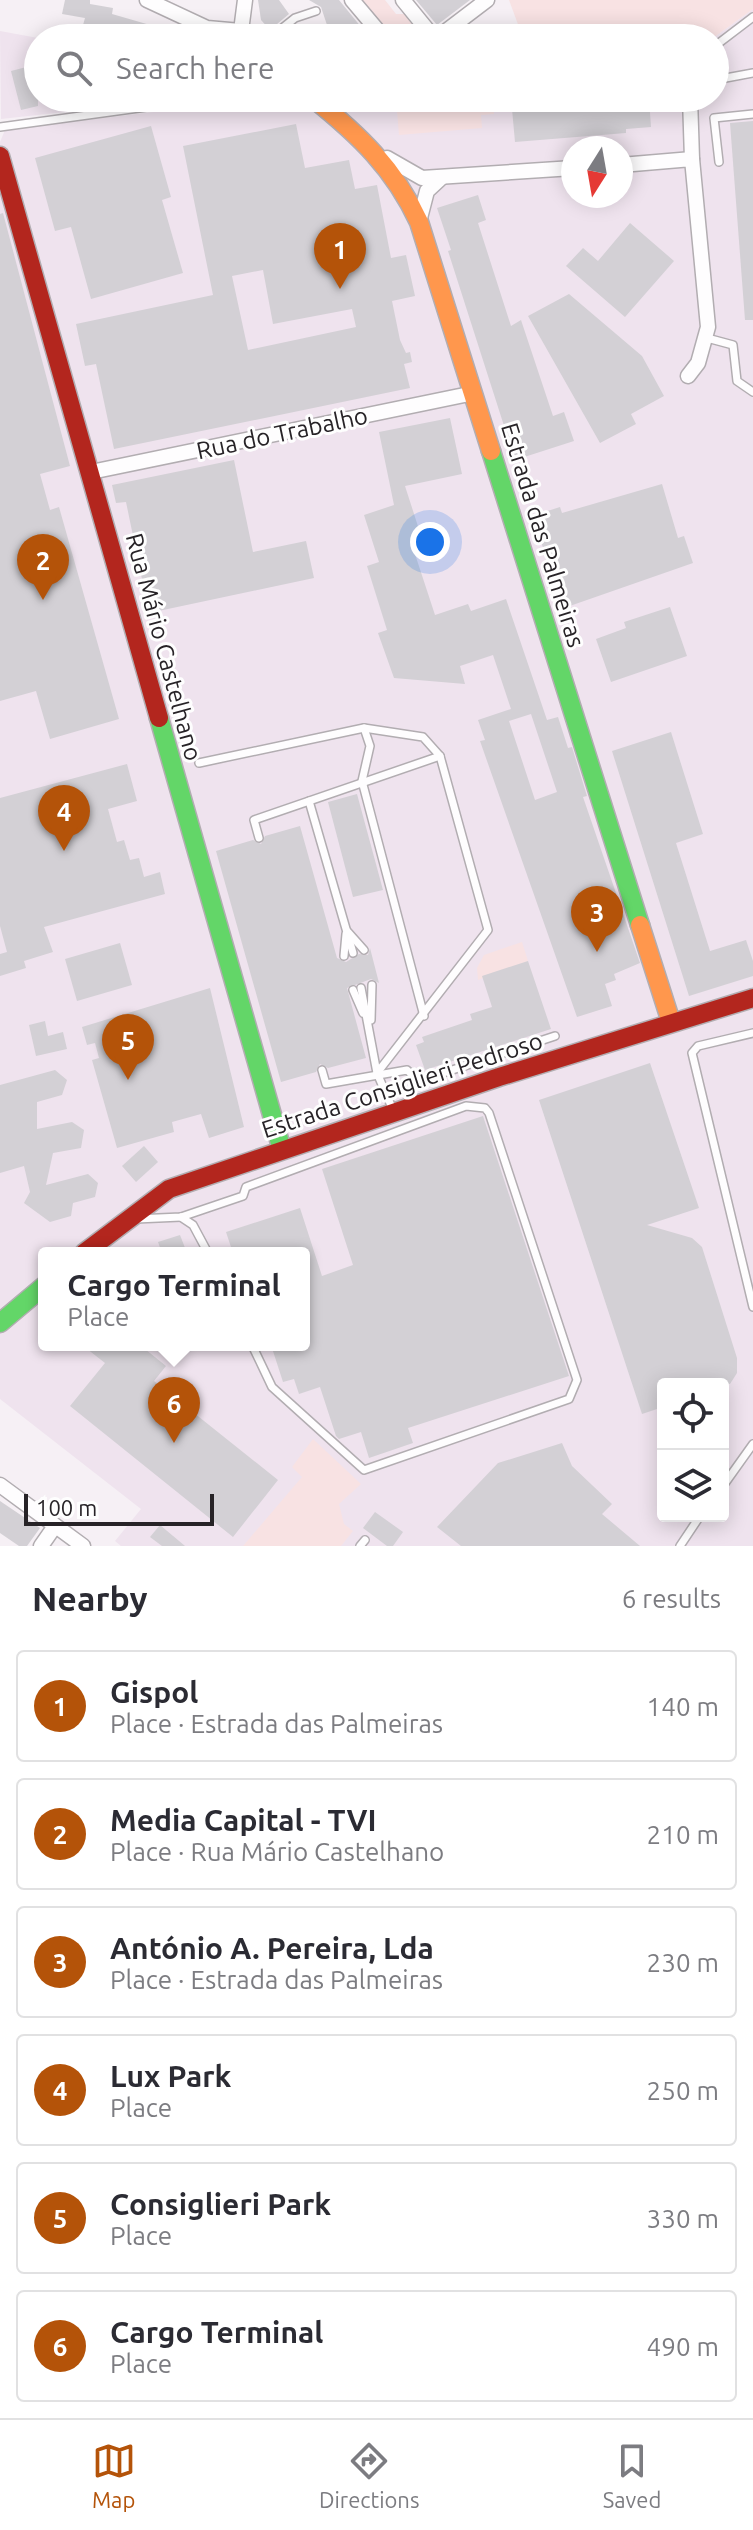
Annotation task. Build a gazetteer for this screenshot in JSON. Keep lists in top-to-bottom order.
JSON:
{
  "streets": {
    "street": [
      "Rua do Trabalho",
      "Estrada das Palmeiras",
      "Rua Mário Castelhano",
      "Estrada Consiglieri Pedroso"
    ]
  },
  "crossings": [
    ["Rua do Trabalho", "Estrada das Palmeiras"],
    ["Rua do Trabalho", "Rua Mário Castelhano"],
    ["Estrada das Palmeiras", "Estrada Consiglieri Pedroso"],
    ["Rua Mário Castelhano", "Estrada Consiglieri Pedroso"]
  ],
  "scale_bar": "100 m",
  "north": "bottom",
  "page": {
    "search": "Search here",
    "pins": [
      "1",
      "2",
      "4",
      "3",
      "5",
      "6"
    ],
    "popup": ["Cargo Terminal", "Place"],
    "scale": "100 m",
    "heading": ["Nearby", "6 results"],
    "list": [
      {
        "mark": "1",
        "name": "Gispol",
        "note": "Place · Estrada das Palmeiras",
        "value": "140 m"
      },
      {
        "mark": "2",
        "name": "Media Capital - TVI",
        "note": "Place · Rua Mário Castelhano",
        "value": "210 m"
      },
      {
        "mark": "3",
        "name": "António A. Pereira, Lda",
        "note": "Place · Estrada das Palmeiras",
        "value": "230 m"
      },
      {
        "mark": "4",
        "name": "Lux Park",
        "note": "Place",
        "value": "250 m"
      },
      {
        "mark": "5",
        "name": "Consiglieri Park",
        "note": "Place",
        "value": "330 m"
      },
      {
        "mark": "6",
        "name": "Cargo Terminal",
        "note": "Place",
        "value": "490 m"
      }
    ],
    "nav": ["Map", "Directions", "Saved"]
  }
}
